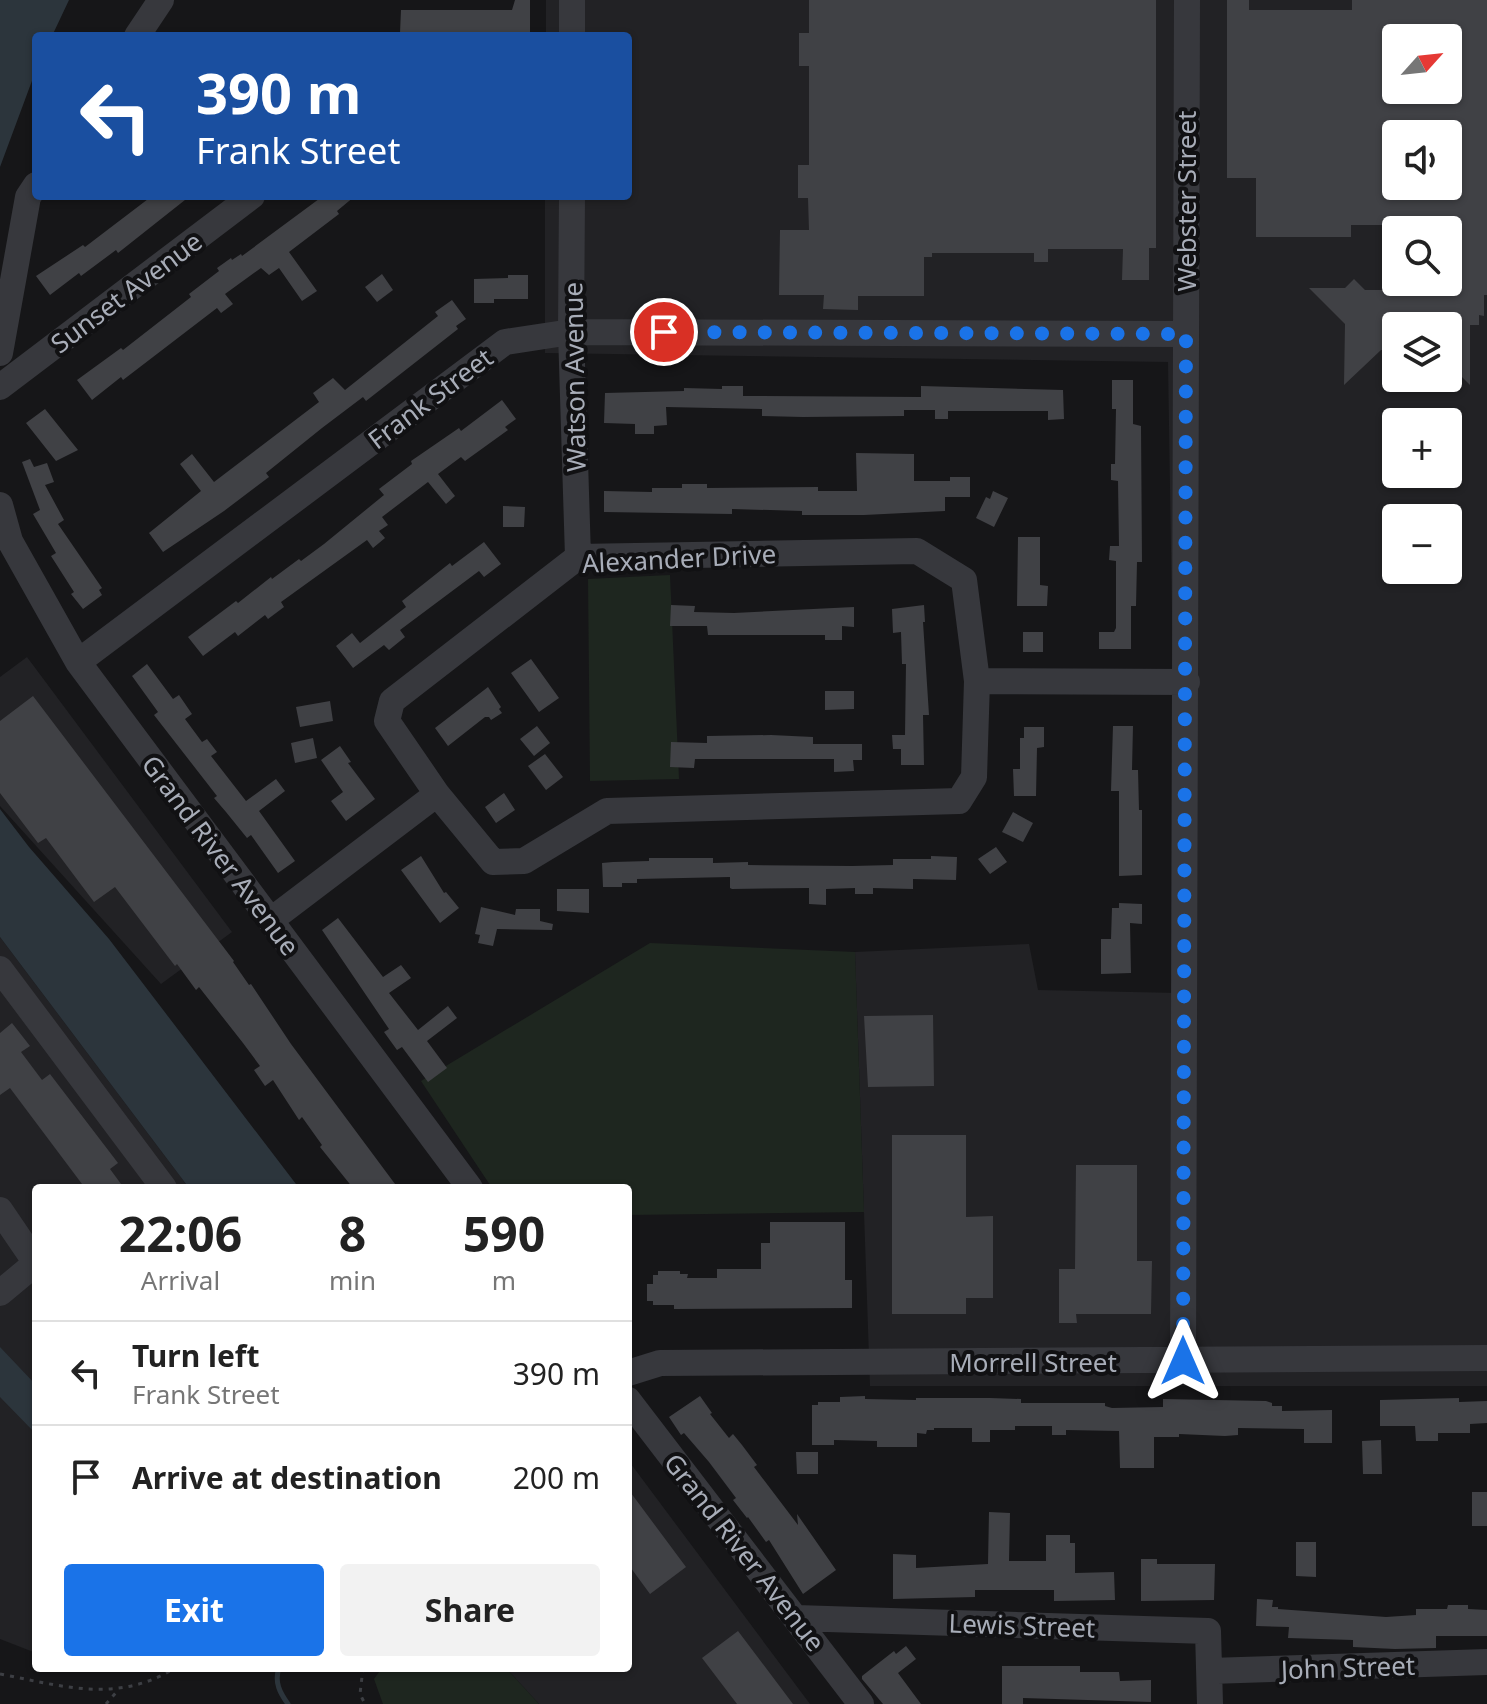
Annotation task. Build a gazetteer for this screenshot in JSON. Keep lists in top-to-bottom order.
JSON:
{
  "streets": {
    "street": [
      "Webster Street",
      "Sunset Avenue",
      "Watson Avenue",
      "Frank Street",
      "Alexander Drive",
      "Grand River Avenue",
      "Morrell Street",
      "Lewis Street",
      "John Street"
    ]
  },
  "crossings": [
    ["Webster Street", "Frank Street"],
    ["Webster Street", "Morrell Street"],
    ["Watson Avenue", "Frank Street"],
    ["Watson Avenue", "Alexander Drive"],
    ["Frank Street", "Grand River Avenue"],
    ["Grand River Avenue", "Lewis Street"],
    ["Lewis Street", "John Street"]
  ],
  "north": "top right",
  "page": {
    "map_buttons": ["+", "−"],
    "turn": ["390 m", "Frank Street"],
    "eta": [
      "22:06",
      "Arrival",
      "8",
      "min",
      "590",
      "m"
    ],
    "list": [
      {
        "name": "Turn left",
        "note": "Frank Street",
        "value": "390 m"
      },
      {
        "name": "Arrive at destination",
        "value": "200 m"
      }
    ],
    "buttons": ["Exit", "Share"]
  }
}
